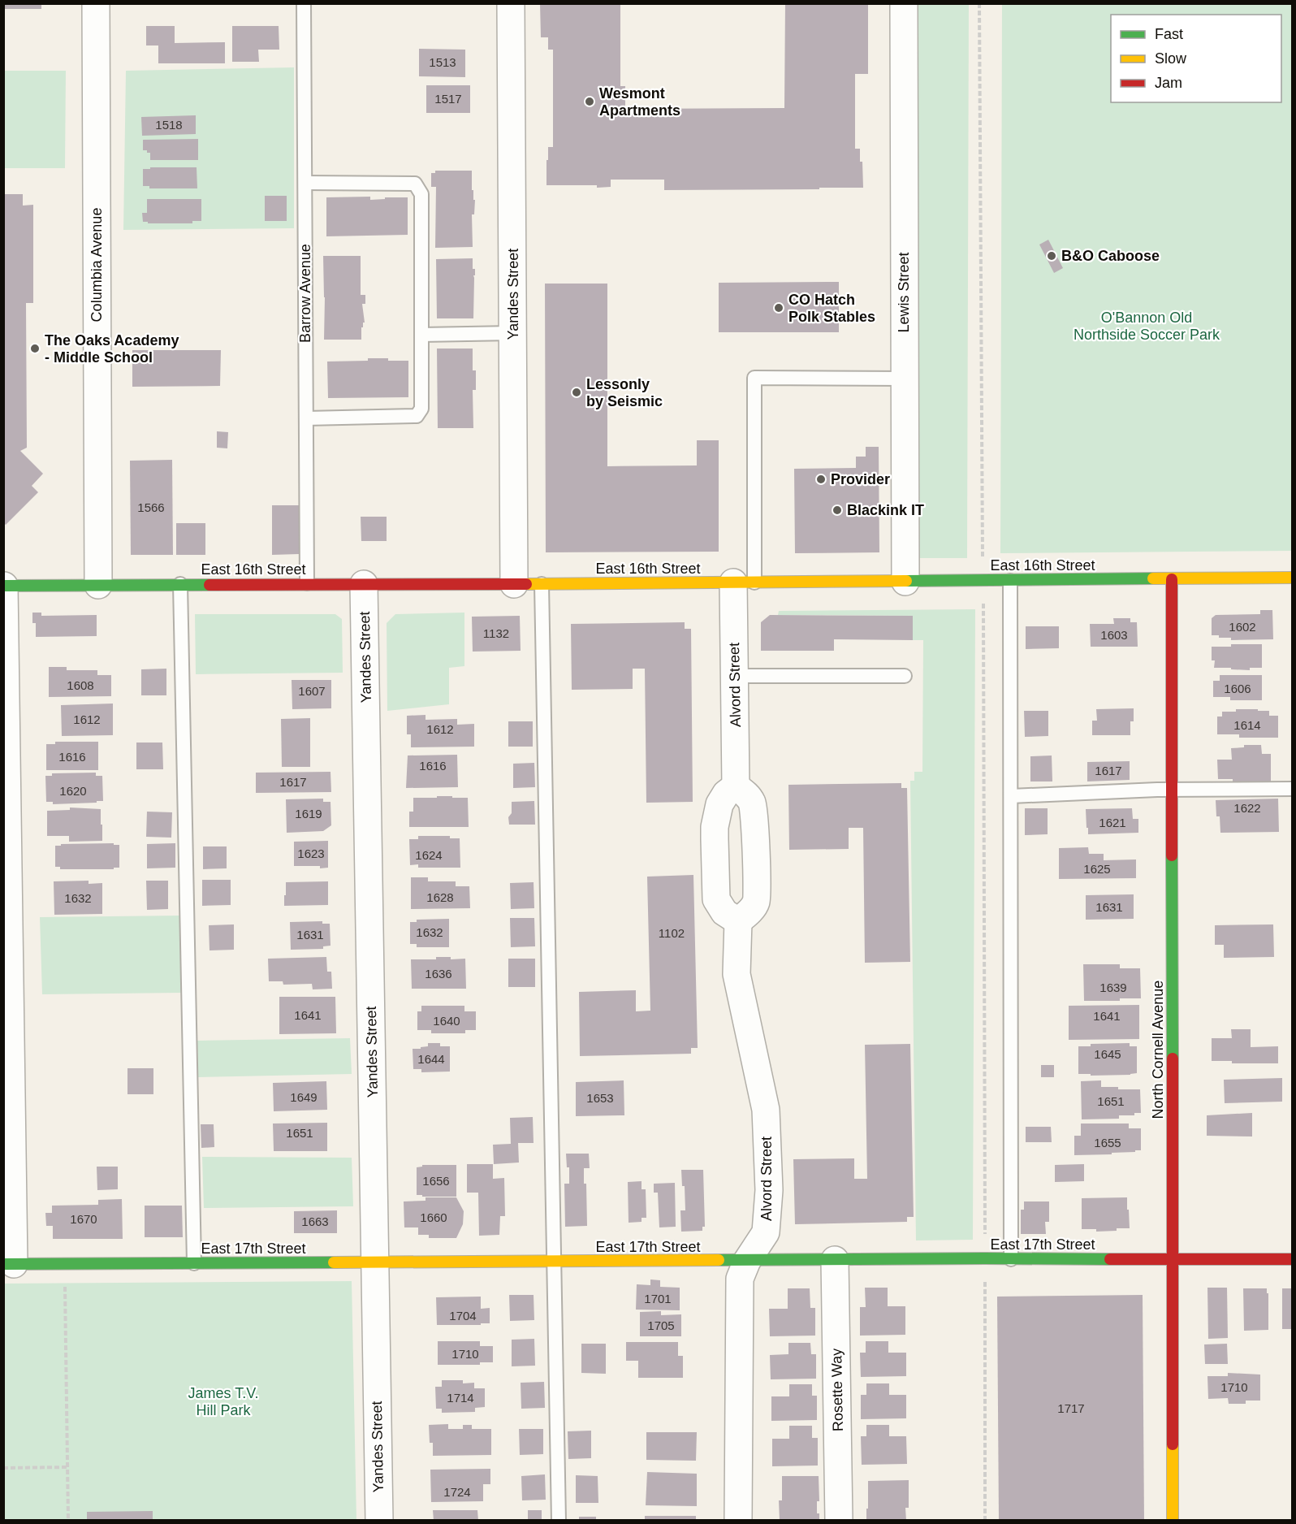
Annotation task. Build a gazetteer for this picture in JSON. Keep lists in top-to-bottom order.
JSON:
{
  "streets": {
    "street": [
      "Columbia Avenue",
      "Lewis Street",
      "Yandes Street",
      "East 16th Street",
      "Alvord Street",
      "North Cornell Avenue",
      "East 17th Street",
      "Rosette Way"
    ],
    "lane": ["Barrow Avenue"]
  },
  "crossings": [
    ["Columbia Avenue", "East 16th Street"],
    ["Lewis Street", "East 16th Street"],
    ["Barrow Avenue", "East 16th Street"],
    ["Yandes Street", "East 16th Street"],
    ["Yandes Street", "East 17th Street"],
    ["East 16th Street", "Alvord Street"],
    ["East 16th Street", "North Cornell Avenue"],
    ["Alvord Street", "East 17th Street"],
    ["North Cornell Avenue", "East 17th Street"],
    ["East 17th Street", "Rosette Way"]
  ],
  "parks": ["O'Bannon Old Northside Soccer Park", "James T.V. Hill Park"],
  "places": [
    "Wesmont Apartments",
    "B&O Caboose",
    "CO Hatch Polk Stables",
    "The Oaks Academy - Middle School",
    "Lessonly by Seismic",
    "Provider",
    "Blackink IT"
  ],
  "house_numbers": [
    "1513",
    "1517",
    "1518",
    "1566",
    "1602",
    "1132",
    "1603",
    "1608",
    "1606",
    "1607",
    "1612",
    "1614",
    "1612",
    "1616",
    "1616",
    "1617",
    "1617",
    "1620",
    "1622",
    "1619",
    "1621",
    "1623",
    "1624",
    "1625",
    "1628",
    "1632",
    "1631",
    "1632",
    "1102",
    "1631",
    "1636",
    "1639",
    "1641",
    "1641",
    "1640",
    "1645",
    "1644",
    "1649",
    "1653",
    "1651",
    "1651",
    "1655",
    "1656",
    "1660",
    "1670",
    "1663",
    "1701",
    "1704",
    "1705",
    "1710",
    "1710",
    "1714",
    "1717",
    "1724"
  ],
  "legend": ["Fast", "Slow", "Jam"]
}
